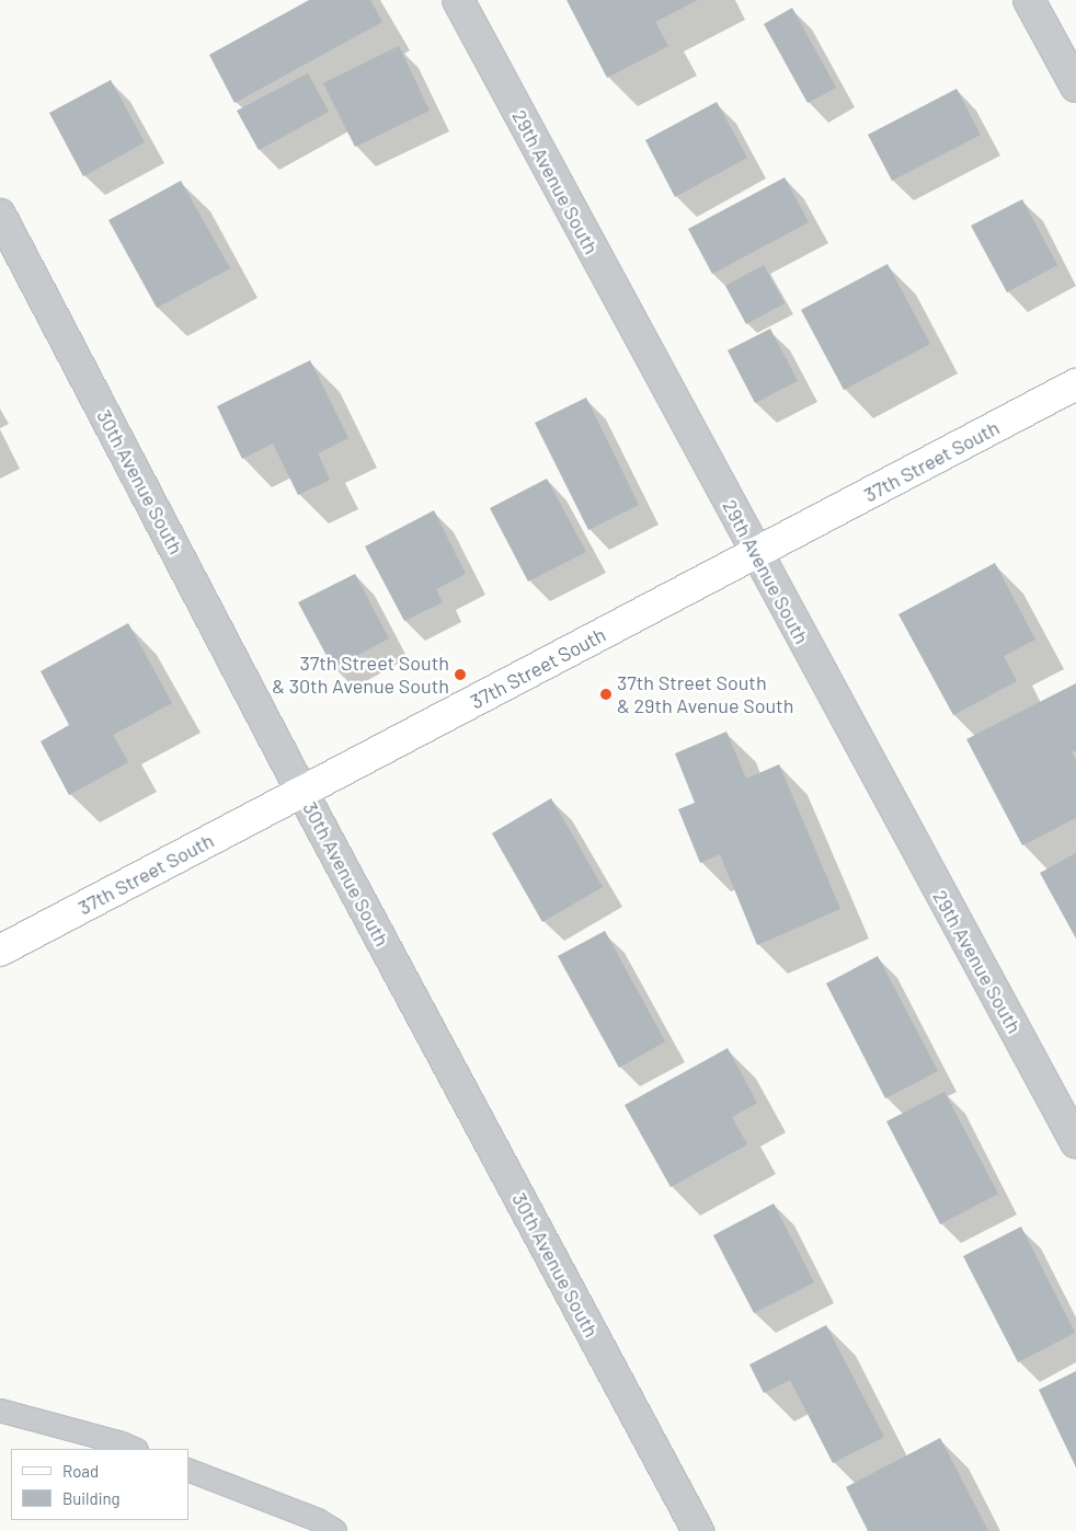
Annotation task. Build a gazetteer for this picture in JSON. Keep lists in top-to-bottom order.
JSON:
{
  "streets": {
    "street": ["29th Avenue South", "37th Street South", "30th Avenue South"]
  },
  "crossings": [
    ["29th Avenue South", "37th Street South"],
    ["37th Street South", "30th Avenue South"]
  ],
  "places": ["37th Street South & 30th Avenue South", "37th Street South & 29th Avenue South"],
  "legend": ["Road", "Building"]
}
